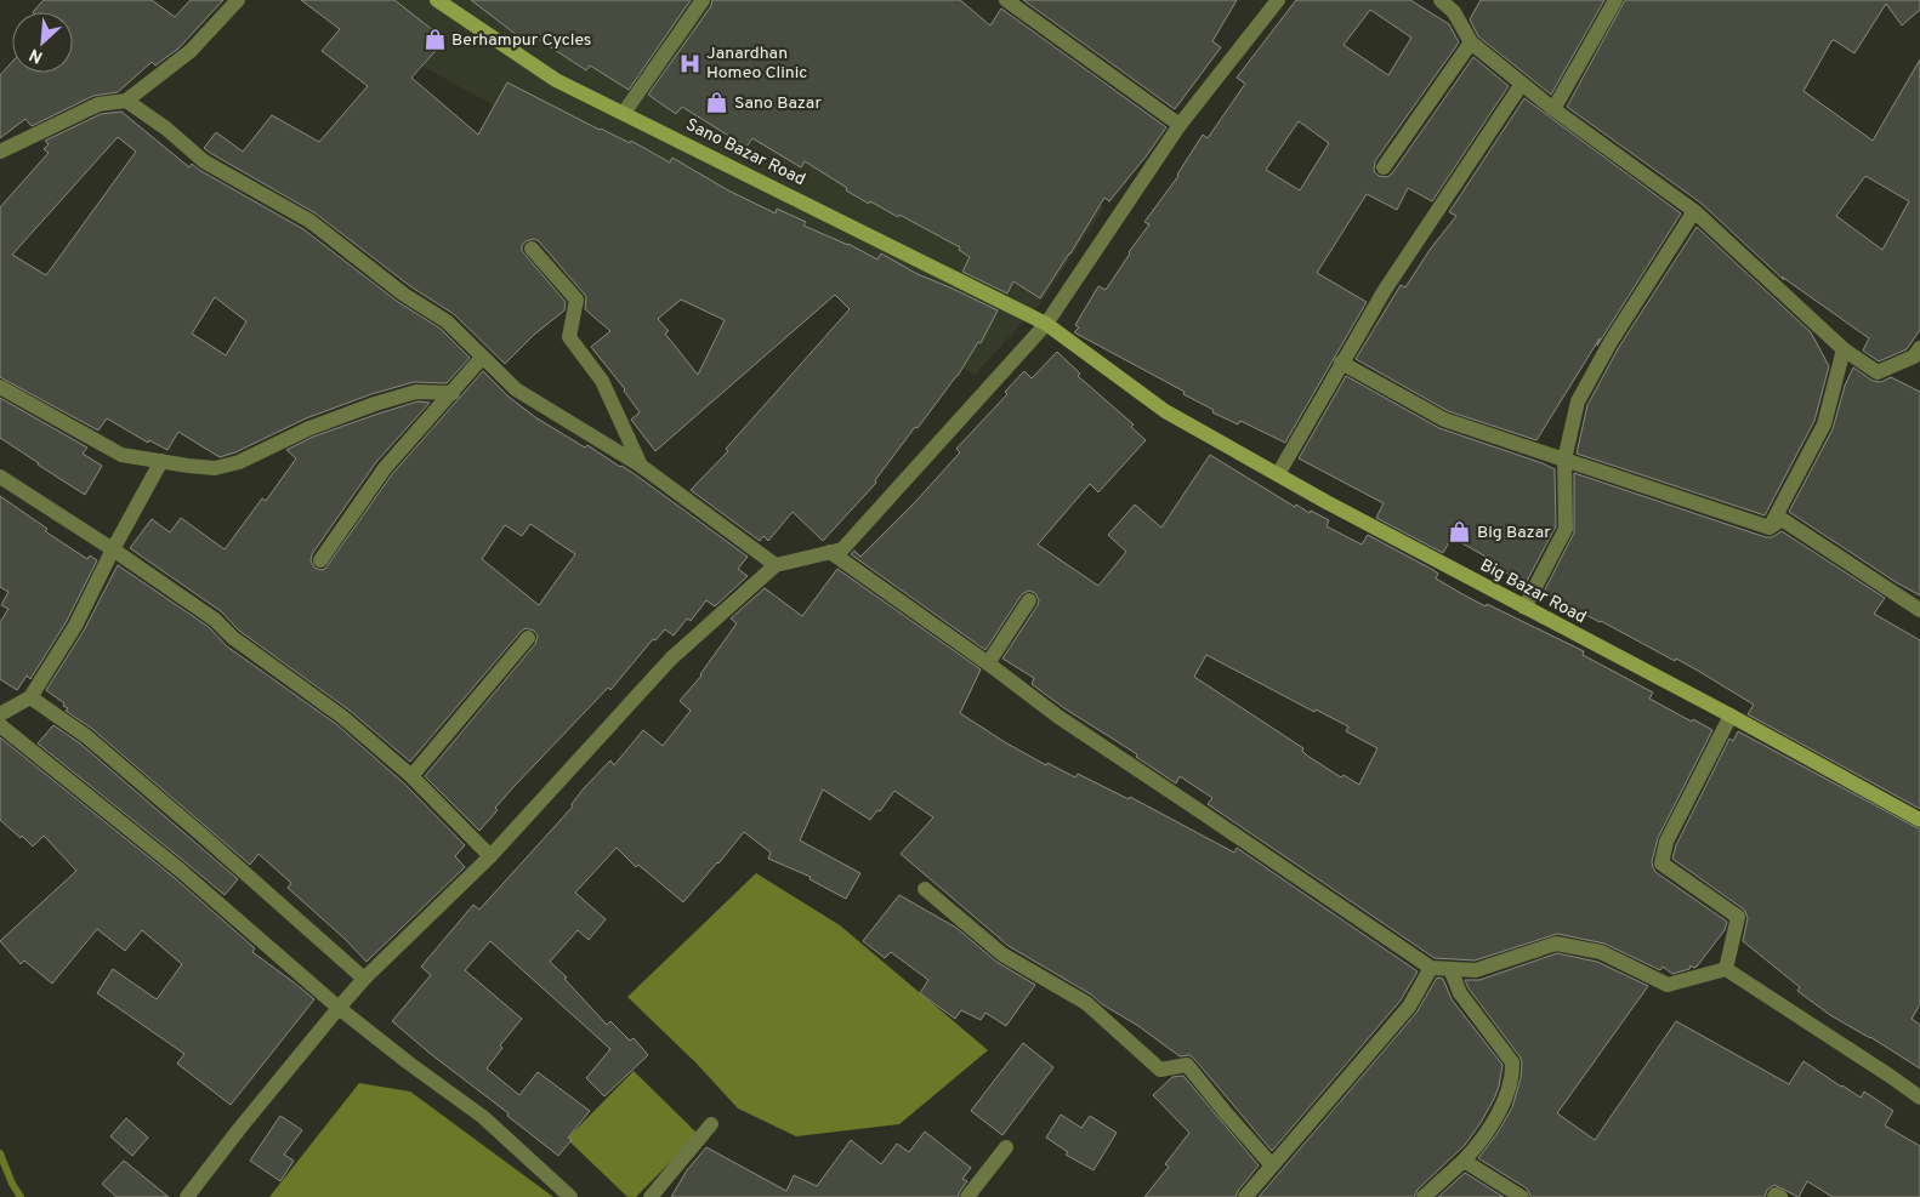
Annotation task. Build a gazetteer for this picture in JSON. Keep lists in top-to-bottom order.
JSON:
{
  "streets": {
    "street": ["Sano Bazar Road", "Big Bazar Road"]
  },
  "crossings": [
    ["Sano Bazar Road", "Big Bazar Road"]
  ],
  "places": {
    "shop": ["Berhampur Cycles", "Sano Bazar", "Big Bazar"],
    "hospital": ["Janardhan Homeo Clinic"]
  },
  "north": "bottom left"
}
